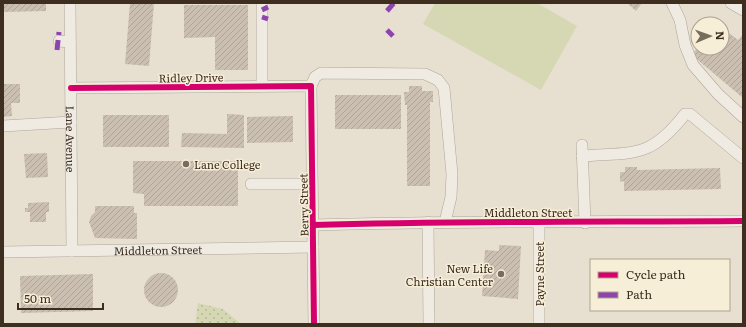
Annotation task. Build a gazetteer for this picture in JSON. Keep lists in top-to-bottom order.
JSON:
{
  "streets": {
    "street": [
      "Ridley Drive",
      "Lane Avenue",
      "Berry Street",
      "Middleton Street",
      "Payne Street"
    ]
  },
  "crossings": [
    ["Ridley Drive", "Lane Avenue"],
    ["Ridley Drive", "Berry Street"],
    ["Lane Avenue", "Middleton Street"],
    ["Berry Street", "Middleton Street"],
    ["Middleton Street", "Payne Street"]
  ],
  "places": ["Lane College", "New Life Christian Center"],
  "legend": ["Cycle path", "Path"],
  "scale_bar": "50 m",
  "north": "right"
}
